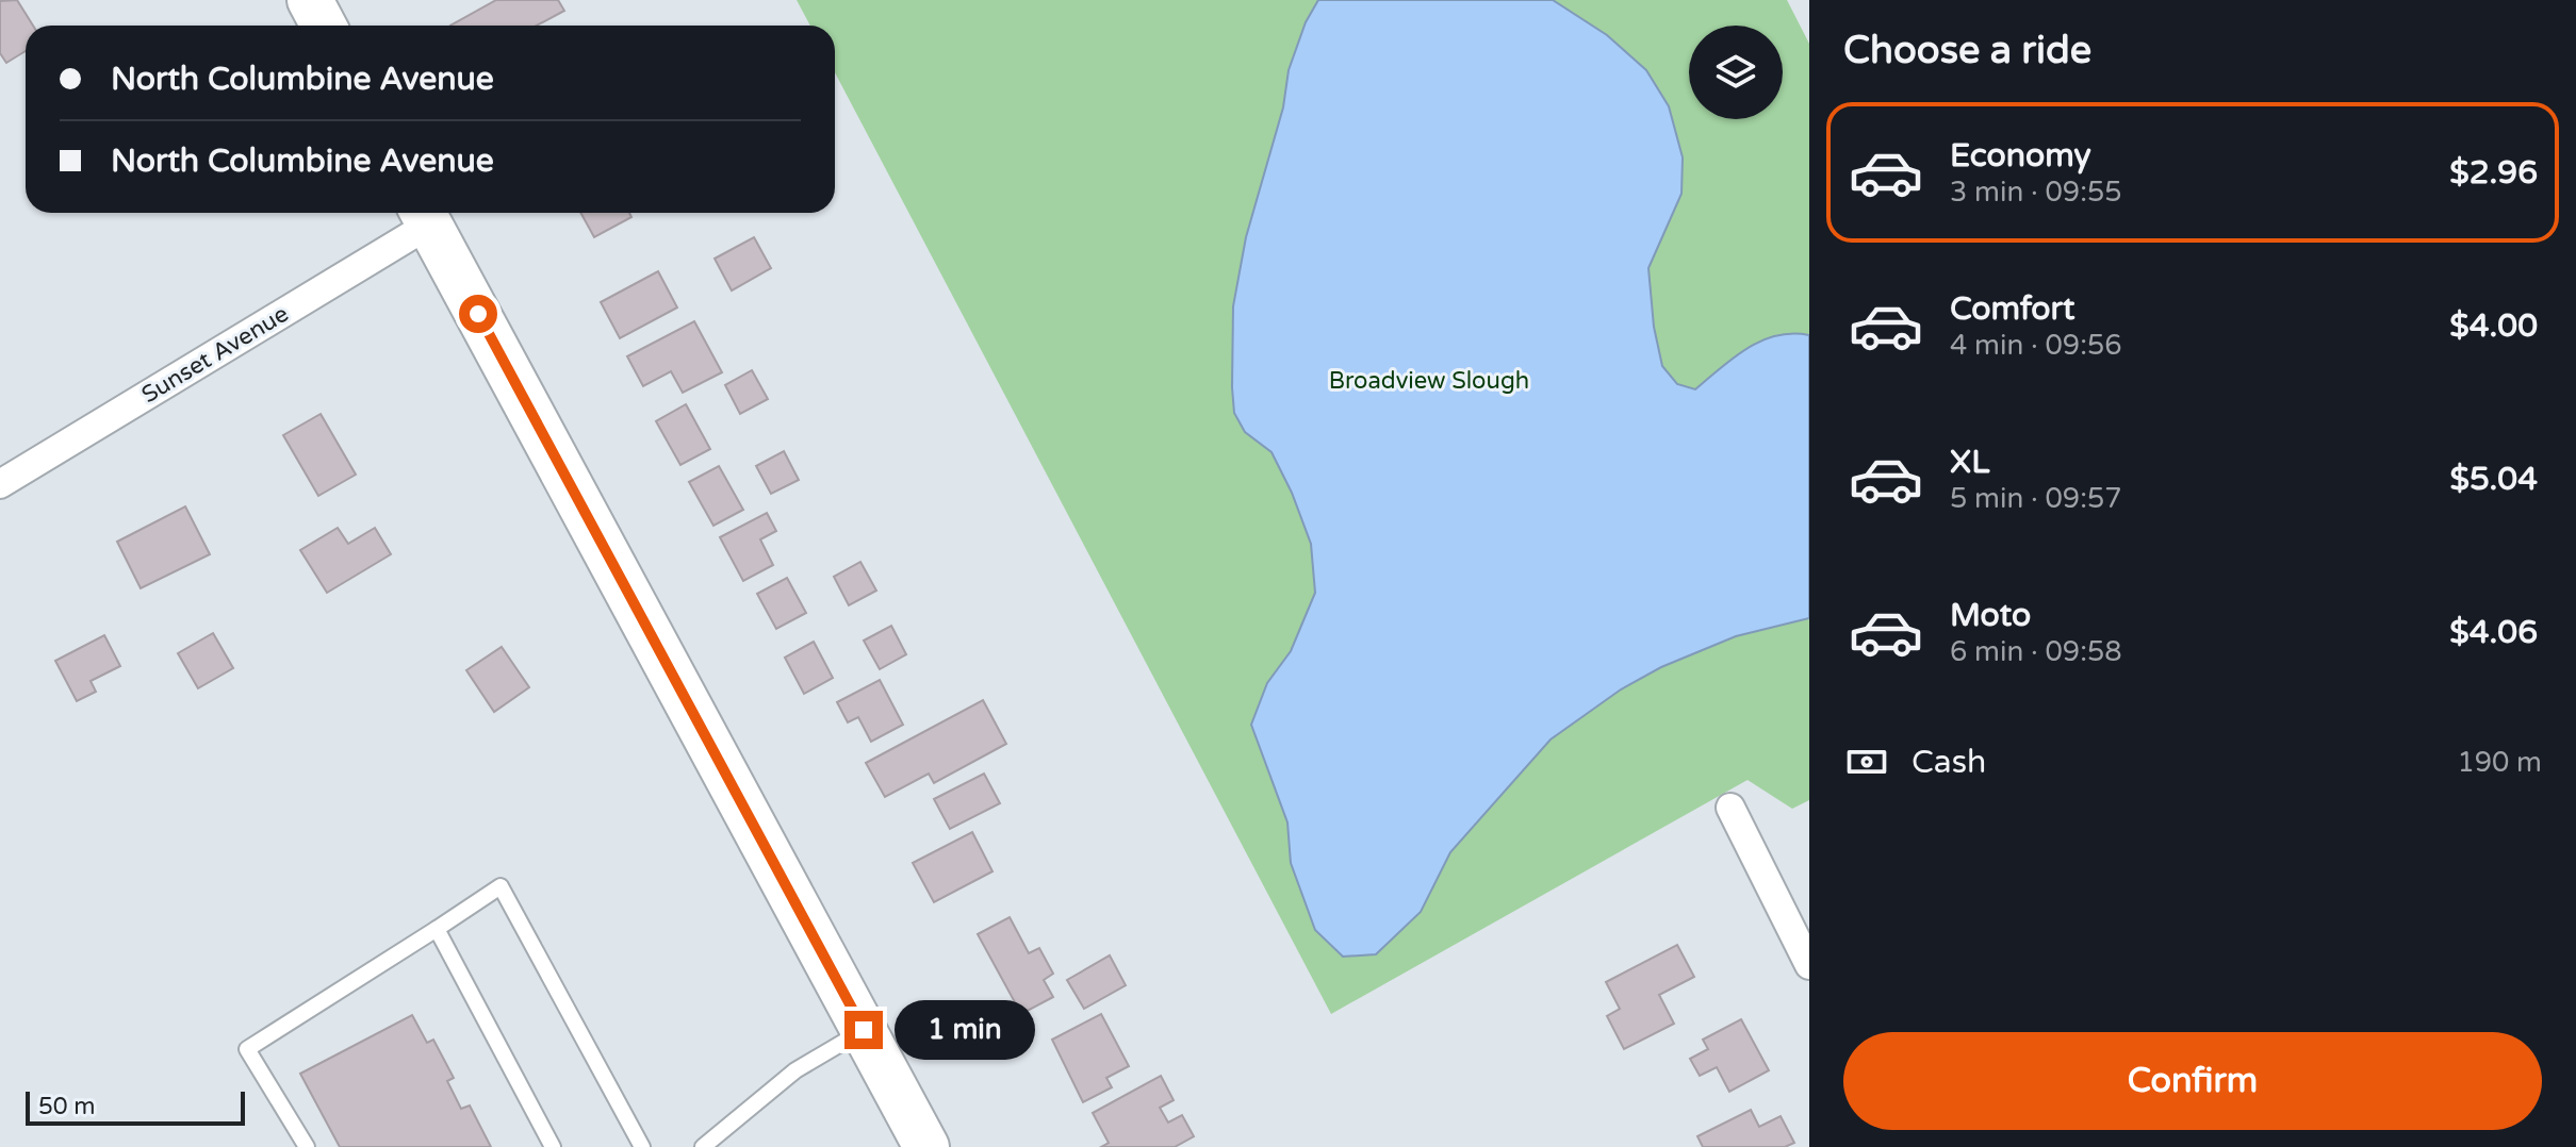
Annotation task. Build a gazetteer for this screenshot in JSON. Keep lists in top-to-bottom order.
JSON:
{
  "streets": {
    "street": ["Sunset Avenue"]
  },
  "parks": ["Broadview Slough"],
  "scale_bar": "50 m",
  "page": {
    "heading": "Choose a ride",
    "banner": ["North Columbine Avenue", "North Columbine Avenue"],
    "list": [
      {
        "name": "Economy",
        "note": "3 min · 09:55",
        "value": "$2.96"
      },
      {
        "name": "Comfort",
        "note": "4 min · 09:56",
        "value": "$4.00"
      },
      {
        "name": "XL",
        "note": "5 min · 09:57",
        "value": "$5.04"
      },
      {
        "name": "Moto",
        "note": "6 min · 09:58",
        "value": "$4.06"
      }
    ],
    "pay": ["Cash", "190 m"],
    "bubble": "1 min",
    "buttons": "Confirm",
    "scale": "50 m"
  }
}
